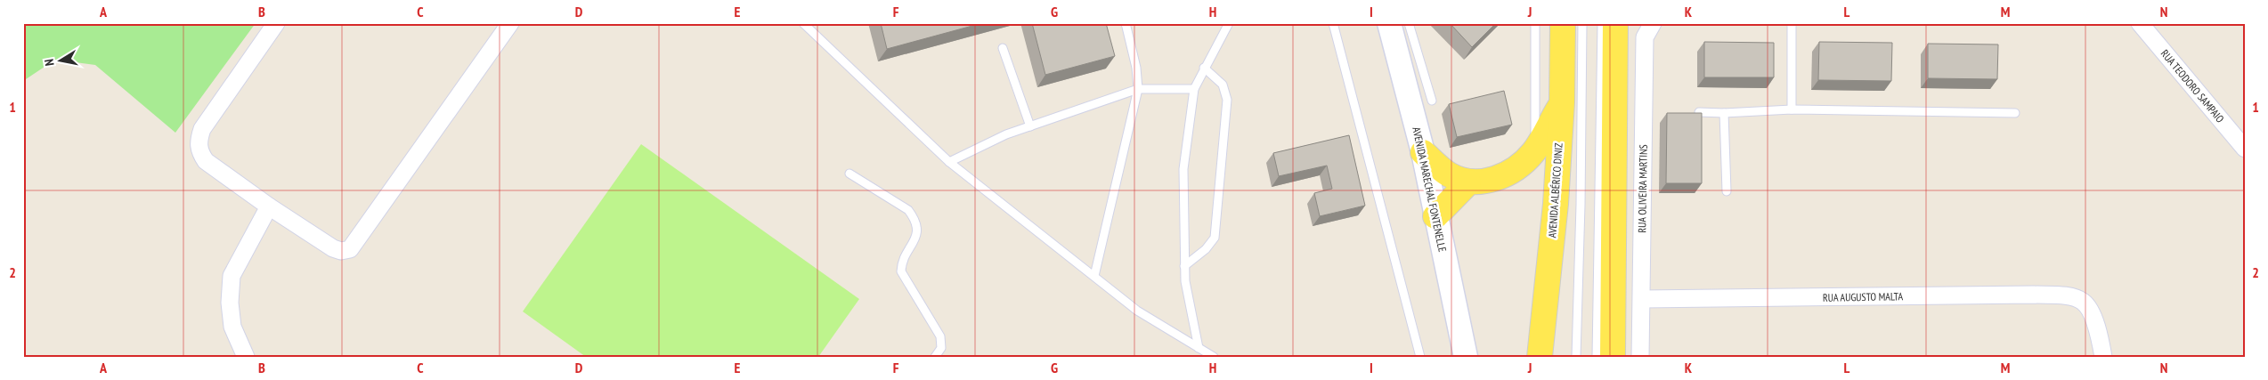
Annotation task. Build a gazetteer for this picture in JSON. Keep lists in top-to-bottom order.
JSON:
{
  "streets": {
    "main road": ["AVENIDA MARECHAL FONTENELLE", "AVENIDA ALBÉRICO DINIZ"],
    "street": ["RUA TEODORO SAMPAIO", "RUA OLIVEIRA MARTINS", "RUA AUGUSTO MALTA"]
  },
  "crossings": [
    ["RUA OLIVEIRA MARTINS", "RUA AUGUSTO MALTA"]
  ],
  "north": "left",
  "grid": {
    "columns": [
      "A",
      "B",
      "C",
      "D",
      "E",
      "F",
      "G",
      "H",
      "I",
      "J",
      "K",
      "L",
      "M",
      "N"
    ],
    "rows": ["1", "2"]
  }
}
